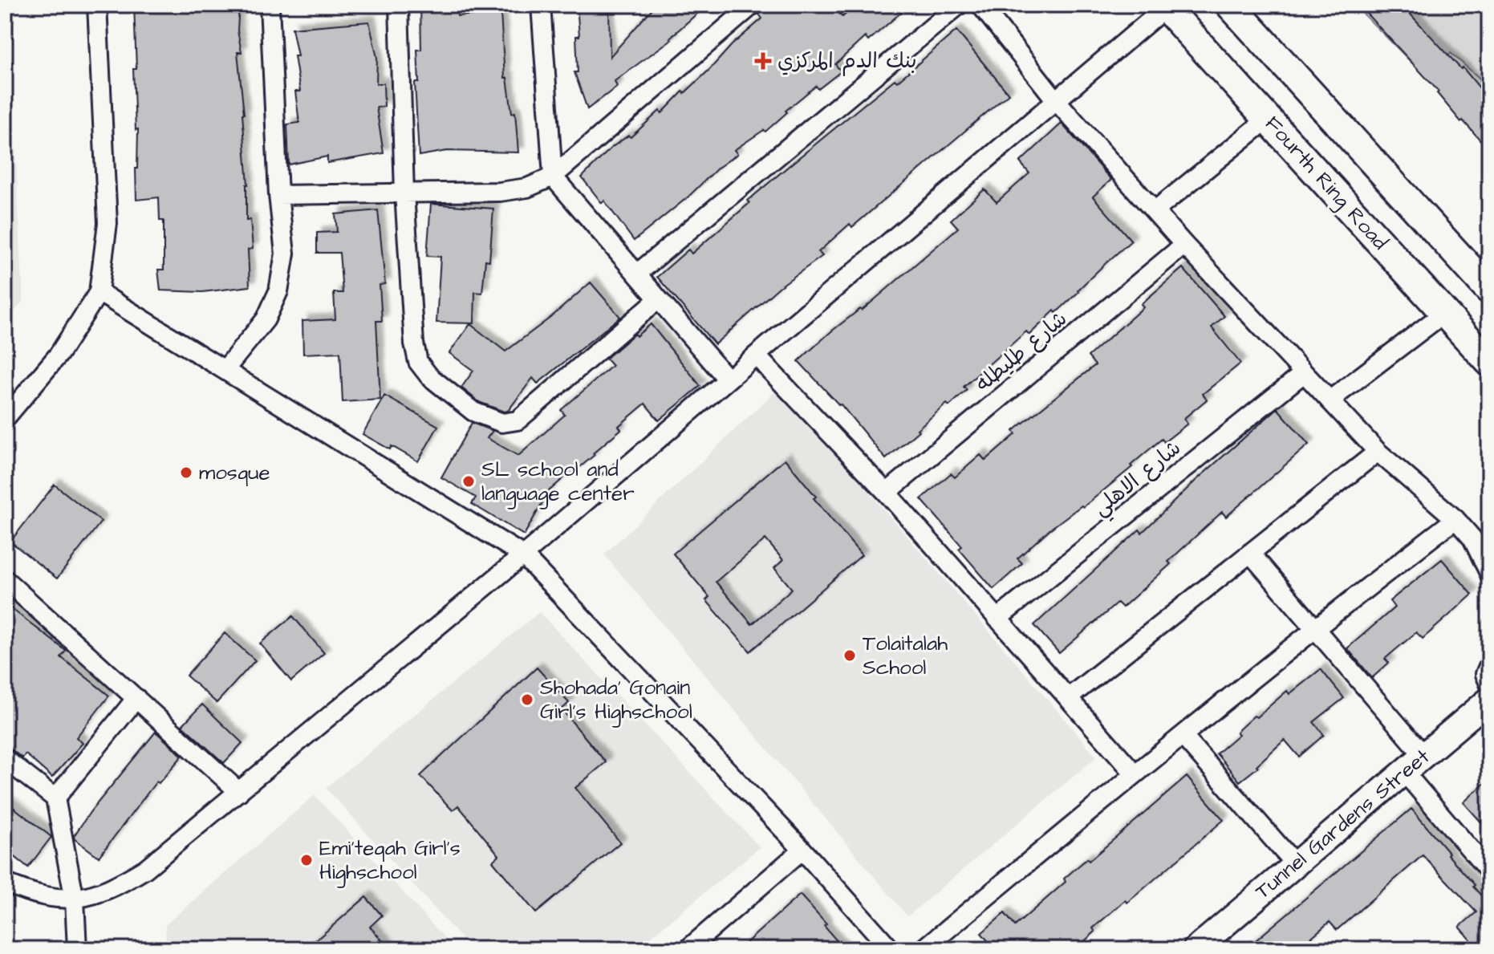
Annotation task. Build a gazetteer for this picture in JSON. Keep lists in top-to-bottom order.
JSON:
{
  "streets": {
    "main road": ["Fourth Ring Road", "Tunnel Gardens Street"],
    "street": ["شارع طليطله", "شارع الاهلي"]
  },
  "places": {
    "health": ["بنك الدم المركزي"],
    "other": [
      "mosque",
      "SL school and language center",
      "Tolaitalah School",
      "Shohada' Gonain Girl's Highschool",
      "Emi'teqah Girl's Highschool"
    ]
  }
}
